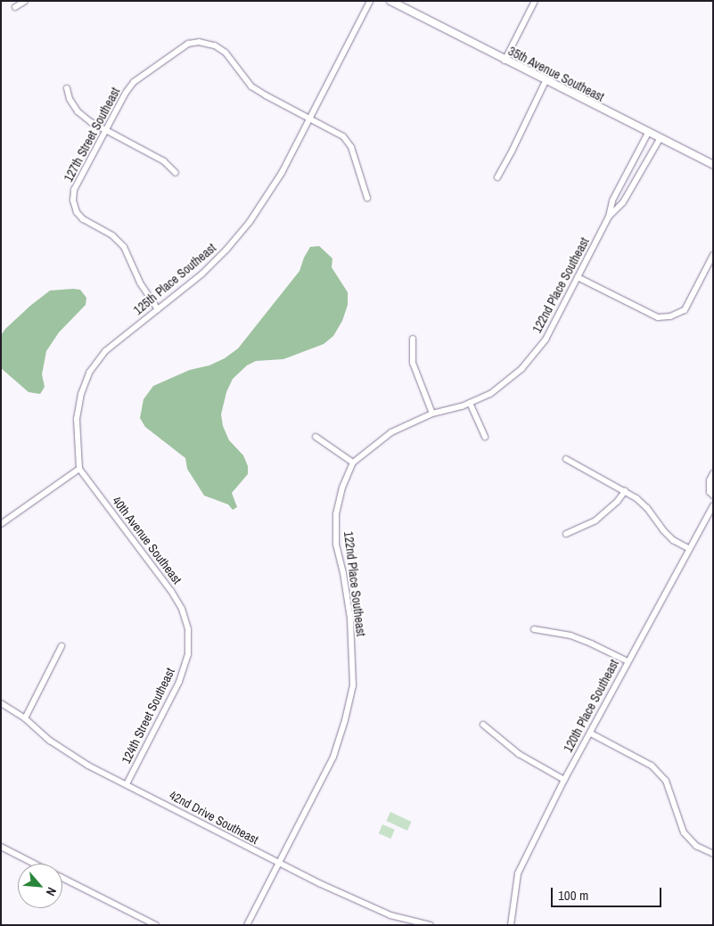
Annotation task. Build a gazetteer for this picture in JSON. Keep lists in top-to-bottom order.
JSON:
{
  "streets": {
    "street": [
      "35th Avenue Southeast",
      "127th Street Southeast",
      "125th Place Southeast",
      "122nd Place Southeast",
      "40th Avenue Southeast",
      "120th Place Southeast",
      "124th Street Southeast",
      "42nd Drive Southeast"
    ]
  },
  "crossings": [
    ["35th Avenue Southeast", "122nd Place Southeast"],
    ["127th Street Southeast", "125th Place Southeast"],
    ["125th Place Southeast", "40th Avenue Southeast"],
    ["122nd Place Southeast", "42nd Drive Southeast"],
    ["40th Avenue Southeast", "124th Street Southeast"],
    ["124th Street Southeast", "42nd Drive Southeast"]
  ],
  "scale_bar": "100 m",
  "north": "bottom right"
}
